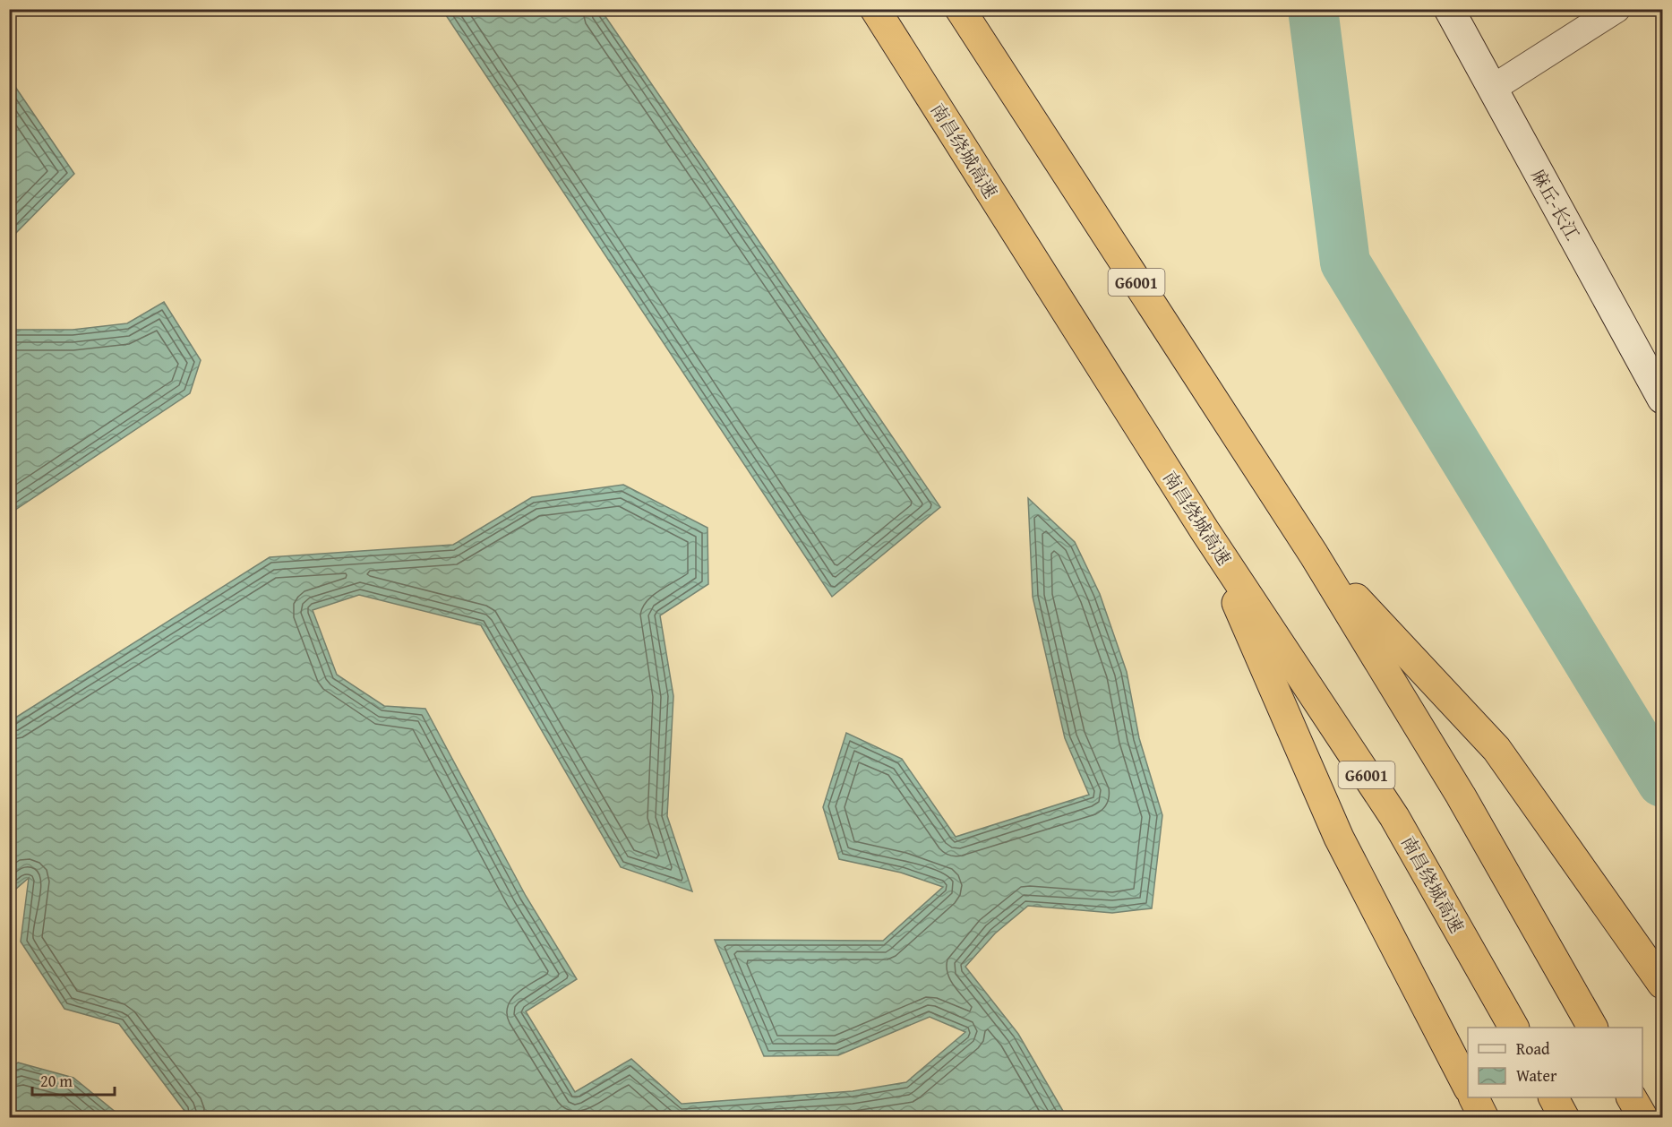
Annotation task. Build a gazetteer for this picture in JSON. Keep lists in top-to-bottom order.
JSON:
{
  "streets": {
    "highway": ["南昌绕城高速", "G6001"],
    "street": ["麻丘-长江"]
  },
  "legend": ["Road", "Water"],
  "scale_bar": "20 m"
}
